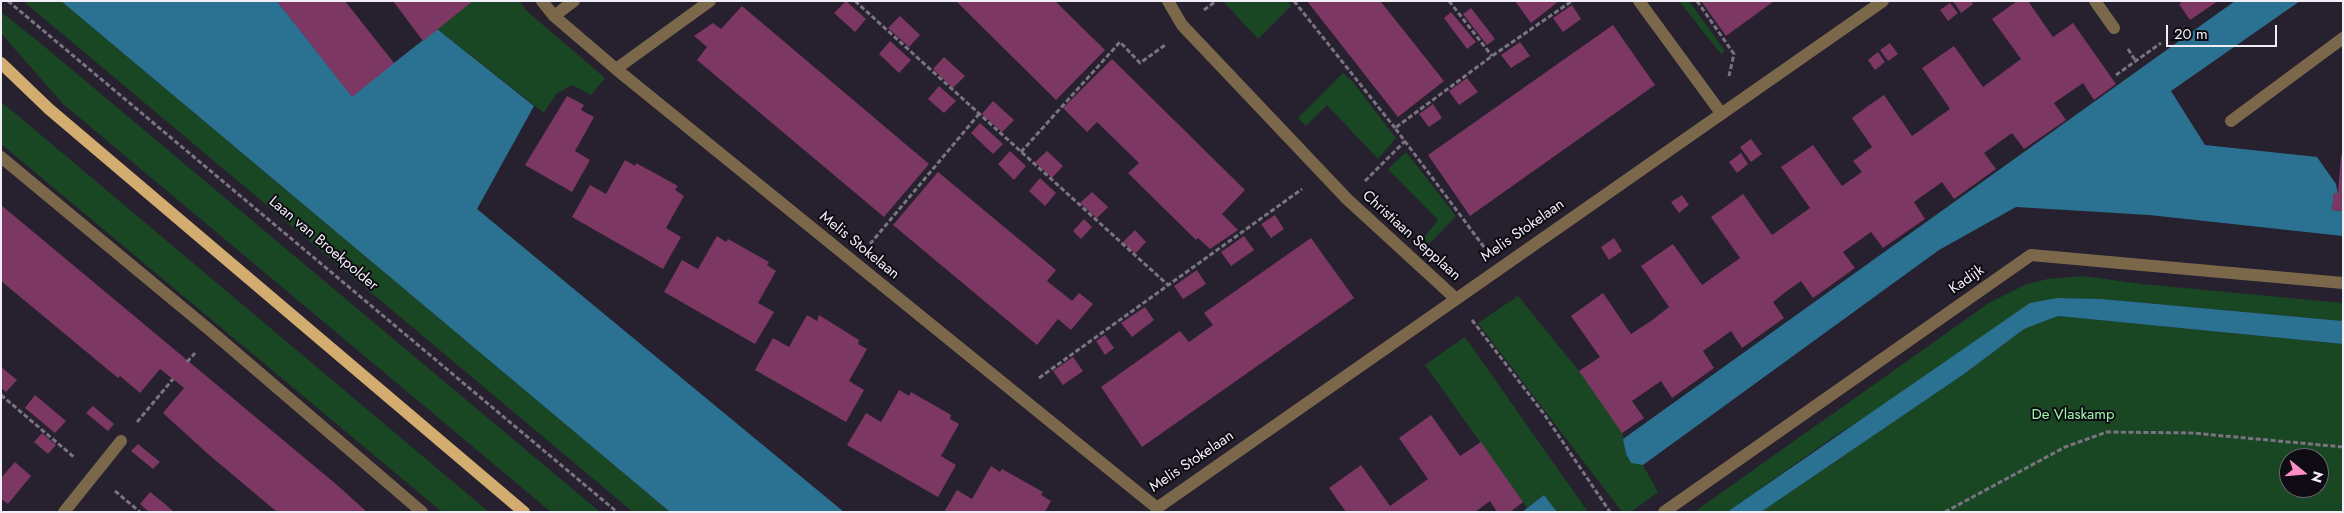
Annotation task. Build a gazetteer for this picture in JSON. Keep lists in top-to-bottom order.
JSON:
{
  "streets": {
    "street": ["Melis Stokelaan", "Christiaan Sepplaan", "Kadijk"],
    "path": ["Laan van Broekpolder"]
  },
  "crossings": [
    ["Melis Stokelaan", "Christiaan Sepplaan"]
  ],
  "parks": ["De Vlaskamp"],
  "scale_bar": "20 m",
  "north": "right"
}
